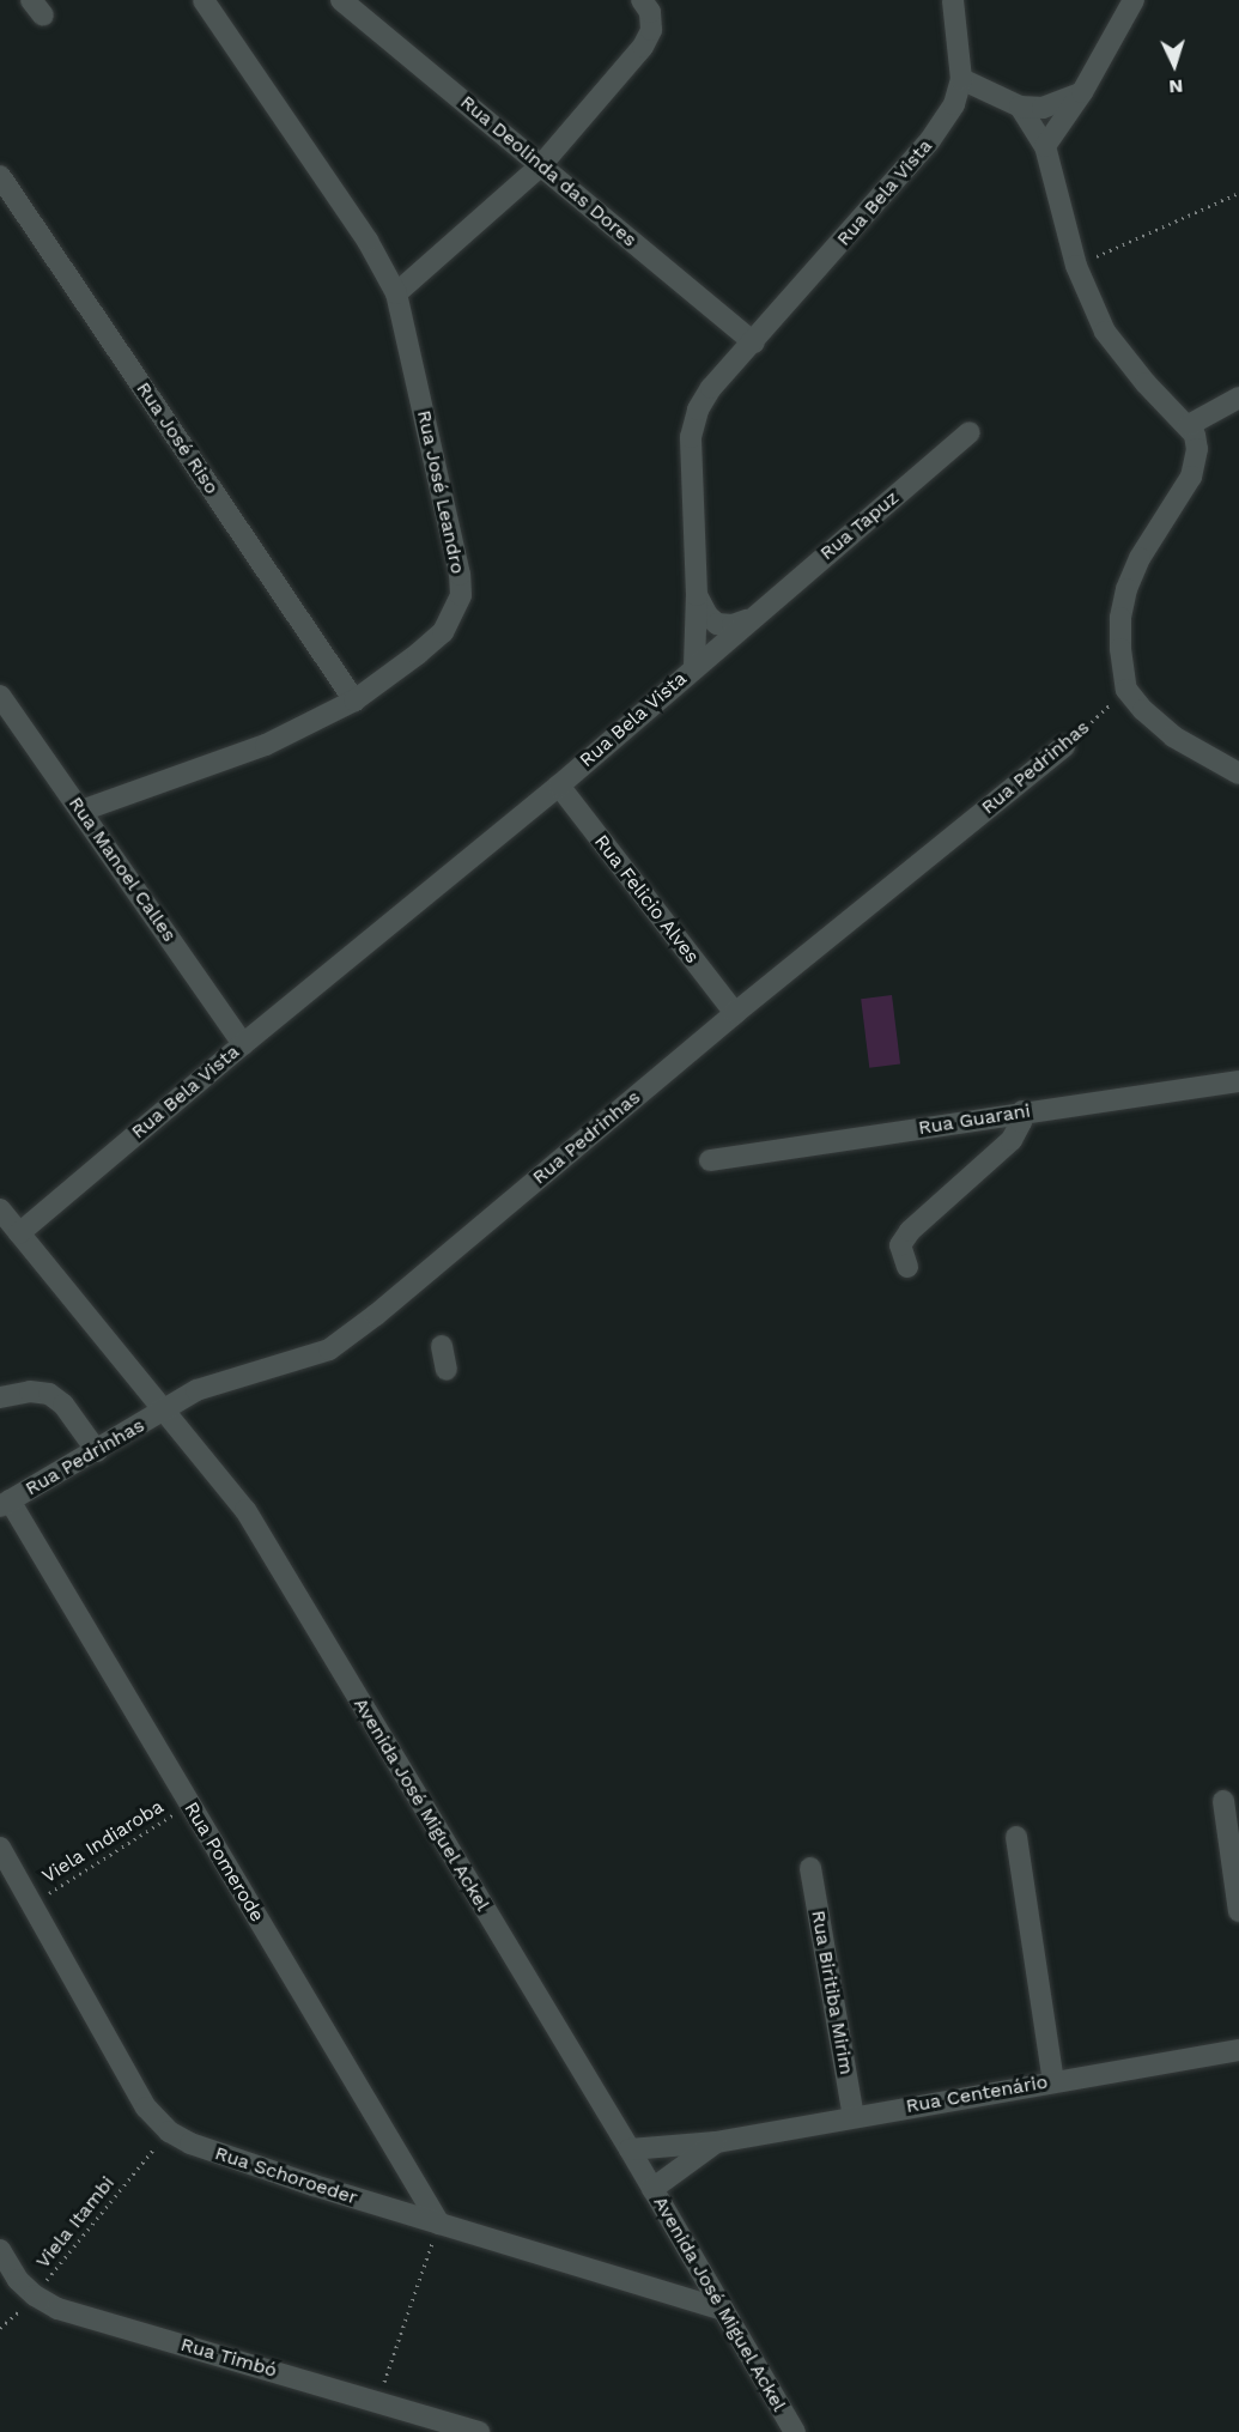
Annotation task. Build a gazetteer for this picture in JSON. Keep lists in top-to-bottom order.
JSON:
{
  "streets": {
    "street": [
      "Rua Deolinda das Dores",
      "Rua Bela Vista",
      "Rua José Riso",
      "Rua José Leandro",
      "Rua Tapuz",
      "Rua Pedrinhas",
      "Rua Manoel Calles",
      "Rua Felicio Alves",
      "Rua Guarani",
      "Avenida José Miguel Ackel",
      "Rua Pomerode",
      "Rua Biritiba Mirim",
      "Rua Centenário",
      "Rua Schoroeder",
      "Rua Timbó"
    ],
    "path": ["Viela Indiaroba", "Viela Itambi"]
  },
  "crossings": [
    ["Rua Deolinda das Dores", "Rua Bela Vista"],
    ["Rua Bela Vista", "Rua Tapuz"],
    ["Rua Bela Vista", "Rua Manoel Calles"],
    ["Rua Bela Vista", "Rua Felicio Alves"],
    ["Rua Bela Vista", "Avenida José Miguel Ackel"],
    ["Rua José Riso", "Rua José Leandro"],
    ["Rua José Leandro", "Rua Manoel Calles"],
    ["Rua Pedrinhas", "Rua Felicio Alves"],
    ["Rua Pedrinhas", "Avenida José Miguel Ackel"],
    ["Rua Pedrinhas", "Rua Pomerode"],
    ["Avenida José Miguel Ackel", "Rua Centenário"],
    ["Avenida José Miguel Ackel", "Rua Schoroeder"],
    ["Viela Indiaroba", "Rua Pomerode"],
    ["Viela Indiaroba", "Rua Schoroeder"],
    ["Rua Pomerode", "Rua Schoroeder"],
    ["Rua Biritiba Mirim", "Rua Centenário"],
    ["Rua Schoroeder", "Viela Itambi"],
    ["Viela Itambi", "Rua Timbó"]
  ],
  "north": "bottom"
}
